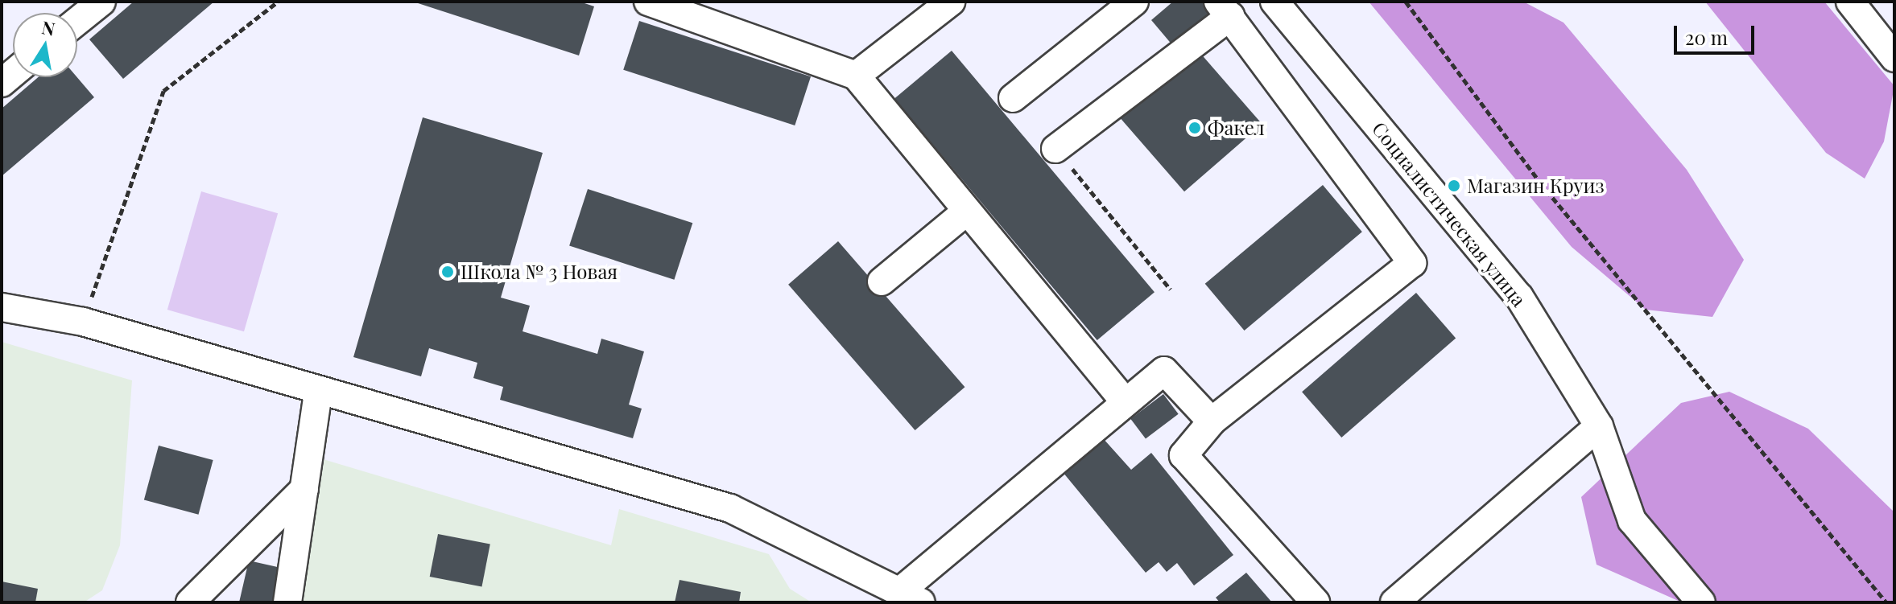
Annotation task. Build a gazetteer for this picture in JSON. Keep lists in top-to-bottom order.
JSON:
{
  "streets": {
    "street": ["Социалистическая улица"]
  },
  "places": ["Факел", "Магазин Круиз", "Школа № 3 Новая"],
  "scale_bar": "20 m",
  "north": "top"
}
